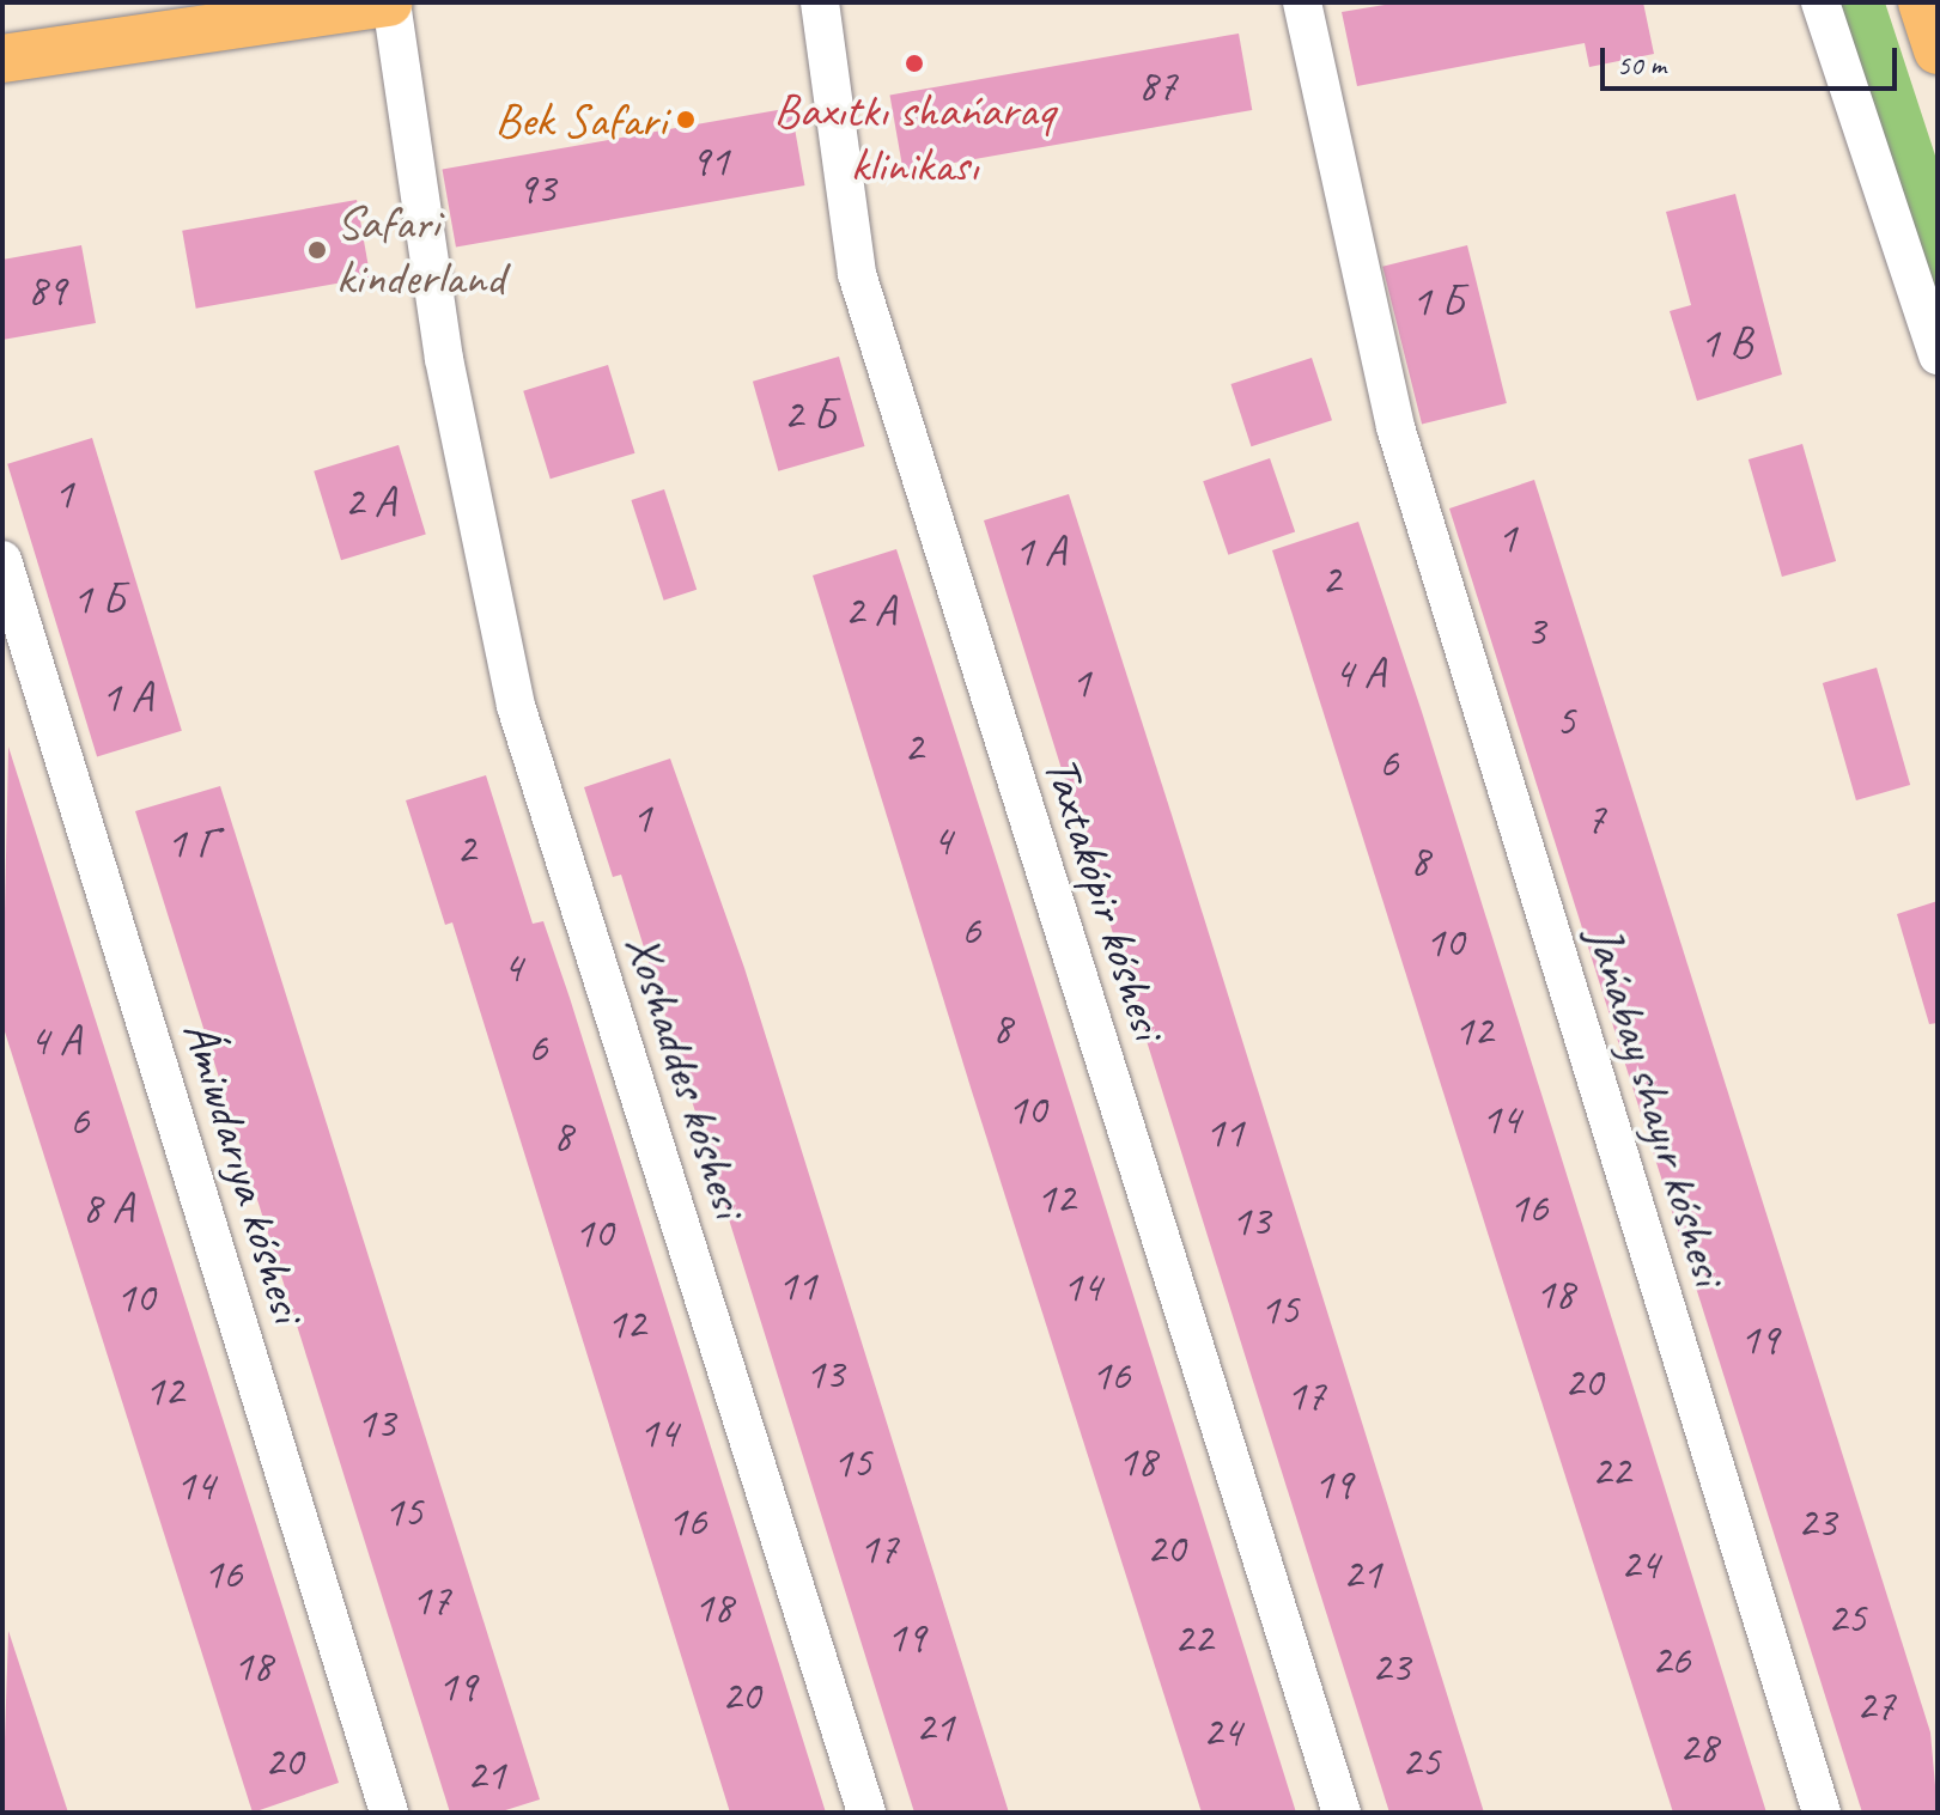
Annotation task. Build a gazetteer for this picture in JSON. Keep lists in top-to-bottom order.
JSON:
{
  "streets": {
    "street": [
      "Taxtakópir kóshesi",
      "Xoshaddes kóshesi",
      "Jańabay shayır kóshesi",
      "Ámiwdarıya kóshesi"
    ]
  },
  "places": ["Baxıtkı shańaraq klinikası", "Bek Safari", "Safari kinderland"],
  "house_numbers": [
    "87",
    "91",
    "93",
    "89",
    "1 Б",
    "1 В",
    "2 Б",
    "1",
    "2 А",
    "1",
    "1 А",
    "2",
    "1 Б",
    "2 А",
    "3",
    "4 А",
    "1",
    "1 А",
    "5",
    "2",
    "6",
    "1",
    "7",
    "4",
    "1 Г",
    "2",
    "8",
    "6",
    "10",
    "4",
    "8",
    "12",
    "4 А",
    "6",
    "10",
    "14",
    "6",
    "11",
    "8",
    "12",
    "8 А",
    "16",
    "13",
    "10",
    "11",
    "14",
    "18",
    "10",
    "15",
    "12",
    "19",
    "13",
    "16",
    "20",
    "12",
    "17",
    "13",
    "14",
    "18",
    "15",
    "22",
    "19",
    "14",
    "15",
    "16",
    "23",
    "17",
    "20",
    "24",
    "16",
    "21",
    "17",
    "18",
    "25",
    "19",
    "22",
    "26",
    "18",
    "23",
    "19",
    "20",
    "27",
    "21",
    "24",
    "28",
    "20",
    "25",
    "21"
  ],
  "scale_bar": "50 m"
}
